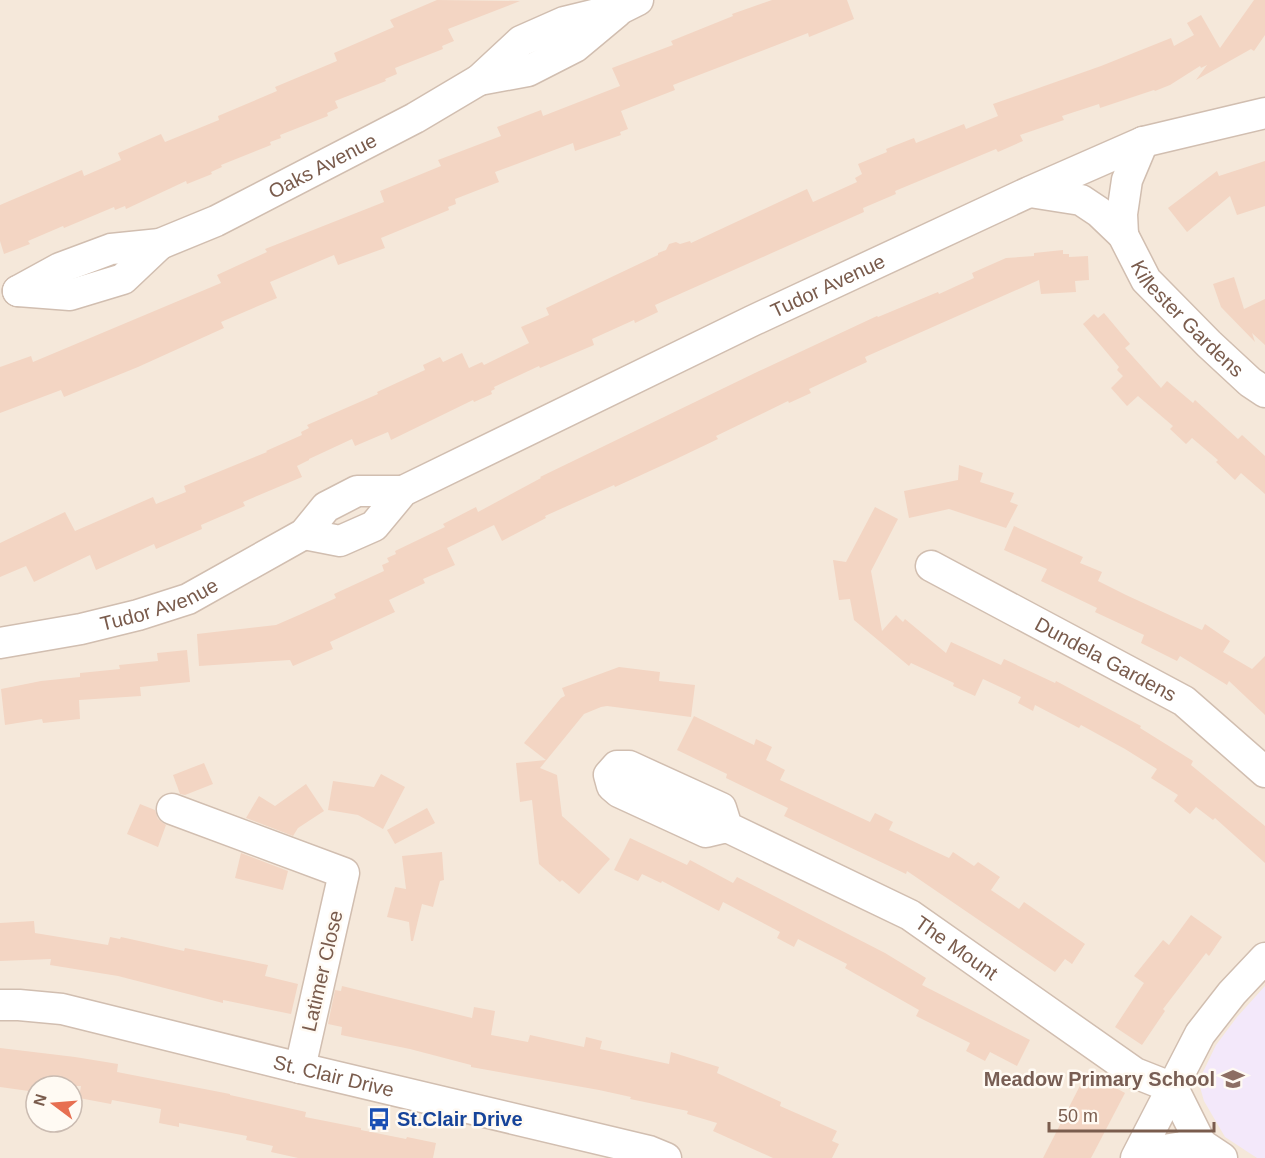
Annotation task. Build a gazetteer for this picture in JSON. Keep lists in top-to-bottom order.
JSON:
{
  "streets": {
    "street": [
      "Oaks Avenue",
      "Tudor Avenue",
      "Killester Gardens",
      "Dundela Gardens",
      "The Mount",
      "Latimer Close",
      "St. Clair Drive"
    ]
  },
  "crossings": [
    ["Tudor Avenue", "Killester Gardens"],
    ["Latimer Close", "St. Clair Drive"]
  ],
  "places": {
    "school or university": ["Meadow Primary School"],
    "bus stop": ["St.Clair Drive"]
  },
  "scale_bar": "50 m",
  "north": "left"
}
